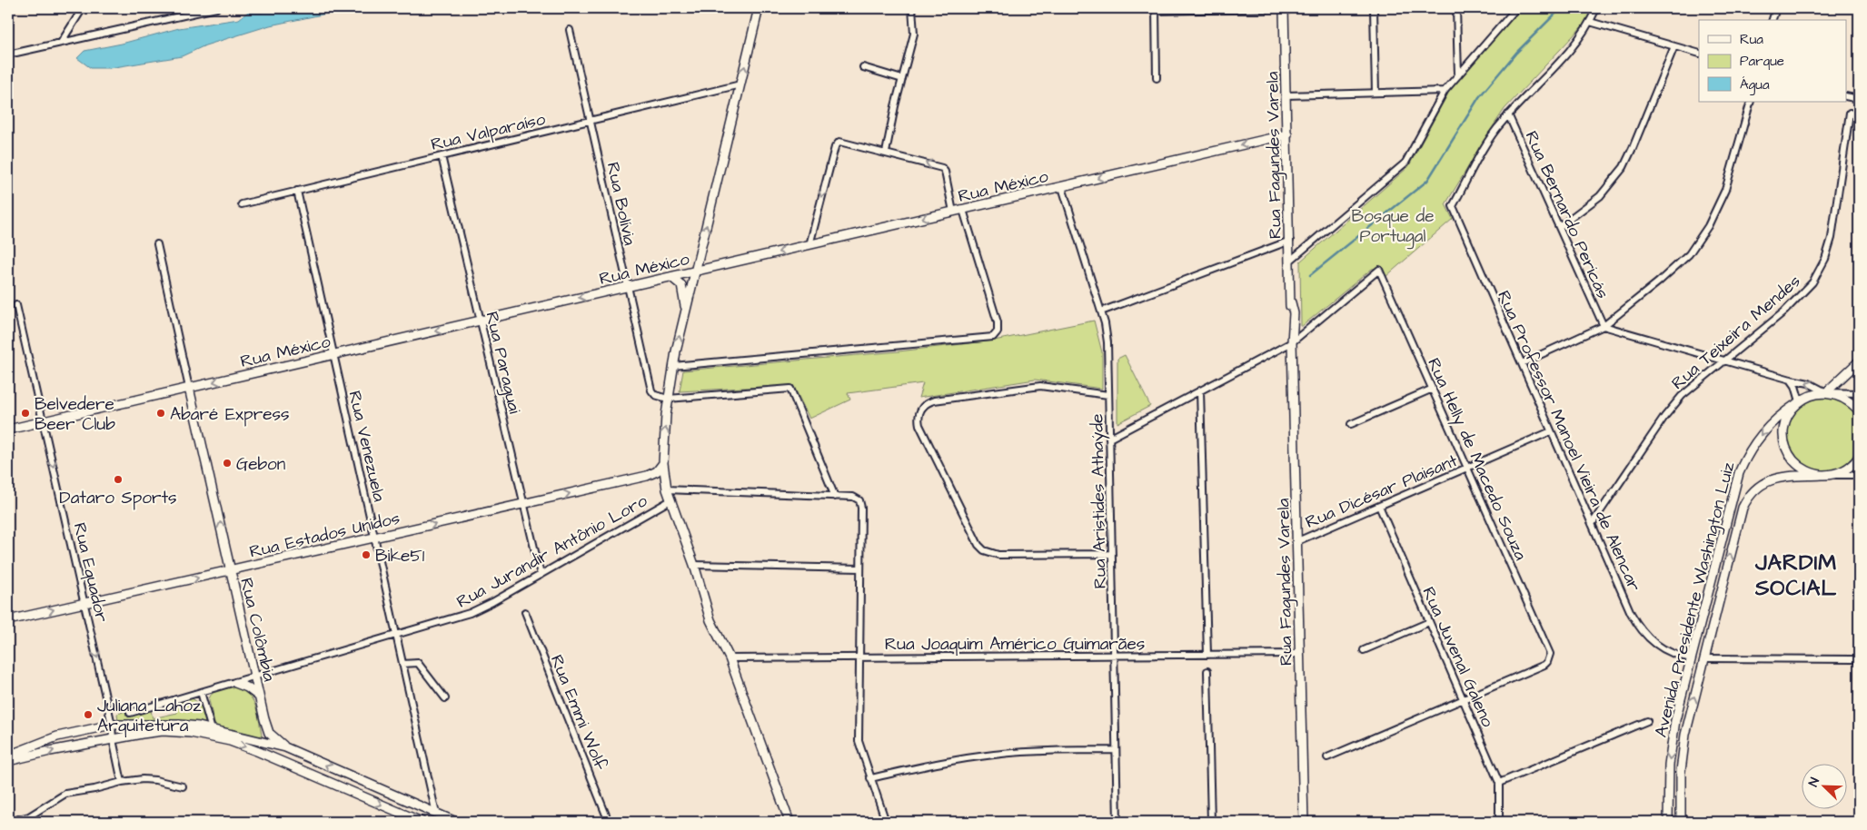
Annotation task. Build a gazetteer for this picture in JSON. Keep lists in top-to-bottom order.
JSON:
{
  "streets": {
    "main road": [
      "Rua Fagundes Varela",
      "Rua México",
      "Rua Estados Unidos",
      "Avenida Presidente Washington Luiz",
      "Rua Colômbia"
    ],
    "street": [
      "Rua Valparaíso",
      "Rua Bolívia",
      "Rua Bernardo Pericás",
      "Rua Teixeira Mendes",
      "Rua Paraguai",
      "Rua Professor Manoel Vieira de Alencar",
      "Rua Venezuela",
      "Rua Helly de Macedo Souza",
      "Rua Dicésar Plaisant",
      "Rua Aristides Athaýde",
      "Rua Jurandir Antônio Loro",
      "Rua Equador",
      "Rua Joaquim Américo Guimarães",
      "Rua Juvenal Galeno",
      "Rua Emmi Wolf"
    ]
  },
  "crossings": [
    ["Rua Valparaíso", "Rua Bolívia"],
    ["Rua Valparaíso", "Rua Paraguai"],
    ["Rua Valparaíso", "Rua Venezuela"],
    ["Rua Fagundes Varela", "Rua México"],
    ["Rua Fagundes Varela", "Rua Helly de Macedo Souza"],
    ["Rua Fagundes Varela", "Rua Dicésar Plaisant"],
    ["Rua Fagundes Varela", "Rua Joaquim Américo Guimarães"],
    ["Rua México", "Rua Bolívia"],
    ["Rua México", "Rua Paraguai"],
    ["Rua México", "Rua Venezuela"],
    ["Rua México", "Rua Aristides Athaýde"],
    ["Rua México", "Rua Equador"],
    ["Rua México", "Rua Colômbia"],
    ["Rua Bernardo Pericás", "Rua Professor Manoel Vieira de Alencar"],
    ["Rua Teixeira Mendes", "Rua Professor Manoel Vieira de Alencar"],
    ["Rua Paraguai", "Rua Estados Unidos"],
    ["Rua Paraguai", "Rua Jurandir Antônio Loro"],
    ["Rua Professor Manoel Vieira de Alencar", "Rua Dicésar Plaisant"],
    ["Rua Professor Manoel Vieira de Alencar", "Avenida Presidente Washington Luiz"],
    ["Rua Venezuela", "Rua Estados Unidos"],
    ["Rua Venezuela", "Rua Jurandir Antônio Loro"],
    ["Rua Helly de Macedo Souza", "Rua Dicésar Plaisant"],
    ["Rua Helly de Macedo Souza", "Rua Juvenal Galeno"],
    ["Rua Dicésar Plaisant", "Rua Juvenal Galeno"],
    ["Rua Aristides Athaýde", "Rua Joaquim Américo Guimarães"],
    ["Rua Estados Unidos", "Rua Equador"],
    ["Rua Estados Unidos", "Rua Colômbia"],
    ["Rua Jurandir Antônio Loro", "Rua Colômbia"]
  ],
  "one_way": [
    "Rua México",
    "Rua Estados Unidos",
    "Rua Equador",
    "Rua Colômbia"
  ],
  "districts": ["JARDIM SOCIAL"],
  "parks": ["Bosque de Portugal"],
  "places": [
    "Belvedere Beer Club",
    "Abaré Express",
    "Gebon",
    "Dataro Sports",
    "Bike51",
    "Juliana Lahoz Arquitetura"
  ],
  "legend": ["Rua", "Parque", "Água"],
  "north": "top left"
}
